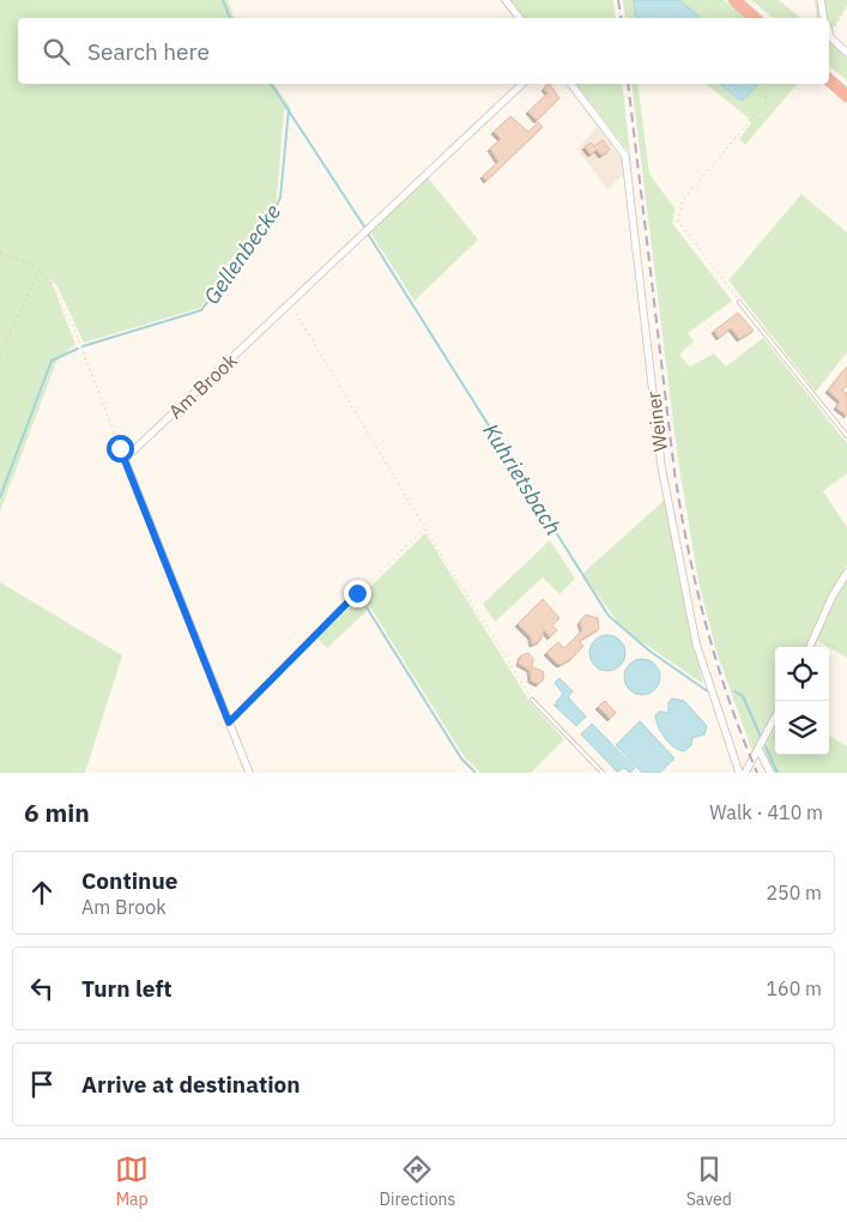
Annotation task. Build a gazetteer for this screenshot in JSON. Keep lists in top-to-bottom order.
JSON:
{
  "streets": {
    "street": ["Am Brook", "Weiner"]
  },
  "water": ["Gellenbecke", "Kuhrietsbach"],
  "page": {
    "search": "Search here",
    "heading": ["6 min", "Walk · 410 m"],
    "list": [
      ["Continue", "Am Brook", "250 m"],
      ["Turn left", "160 m"],
      "Arrive at destination"
    ],
    "nav": ["Map", "Directions", "Saved"]
  }
}
